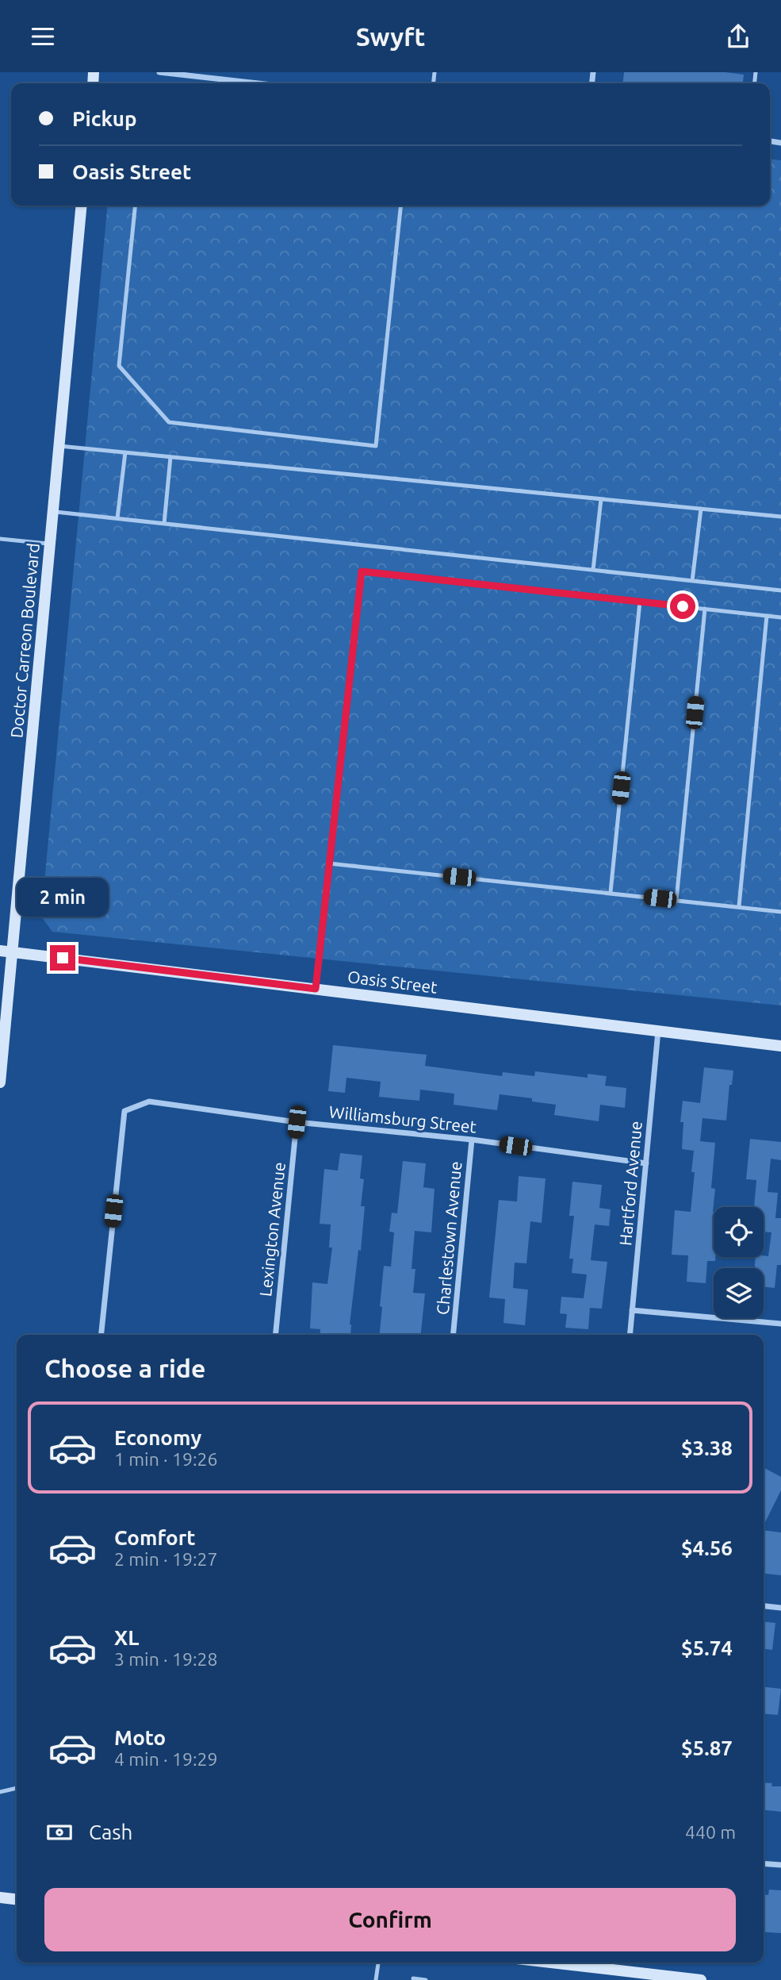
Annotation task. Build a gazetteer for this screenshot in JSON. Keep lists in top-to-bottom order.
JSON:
{
  "streets": {
    "main road": ["Doctor Carreon Boulevard", "Oasis Street"],
    "street": [
      "Williamsburg Street",
      "Hartford Avenue",
      "Lexington Avenue",
      "Charlestown Avenue"
    ]
  },
  "crossings": [
    ["Doctor Carreon Boulevard", "Oasis Street"],
    ["Oasis Street", "Hartford Avenue"],
    ["Williamsburg Street", "Hartford Avenue"],
    ["Williamsburg Street", "Lexington Avenue"],
    ["Williamsburg Street", "Charlestown Avenue"]
  ],
  "page": {
    "header": "Swyft",
    "banner": ["Pickup", "Oasis Street"],
    "bubble": "2 min",
    "heading": "Choose a ride",
    "list": [
      {
        "name": "Economy",
        "note": "1 min · 19:26",
        "value": "$3.38"
      },
      {
        "name": "Comfort",
        "note": "2 min · 19:27",
        "value": "$4.56"
      },
      {
        "name": "XL",
        "note": "3 min · 19:28",
        "value": "$5.74"
      },
      {
        "name": "Moto",
        "note": "4 min · 19:29",
        "value": "$5.87"
      }
    ],
    "pay": ["Cash", "440 m"],
    "buttons": "Confirm"
  }
}
